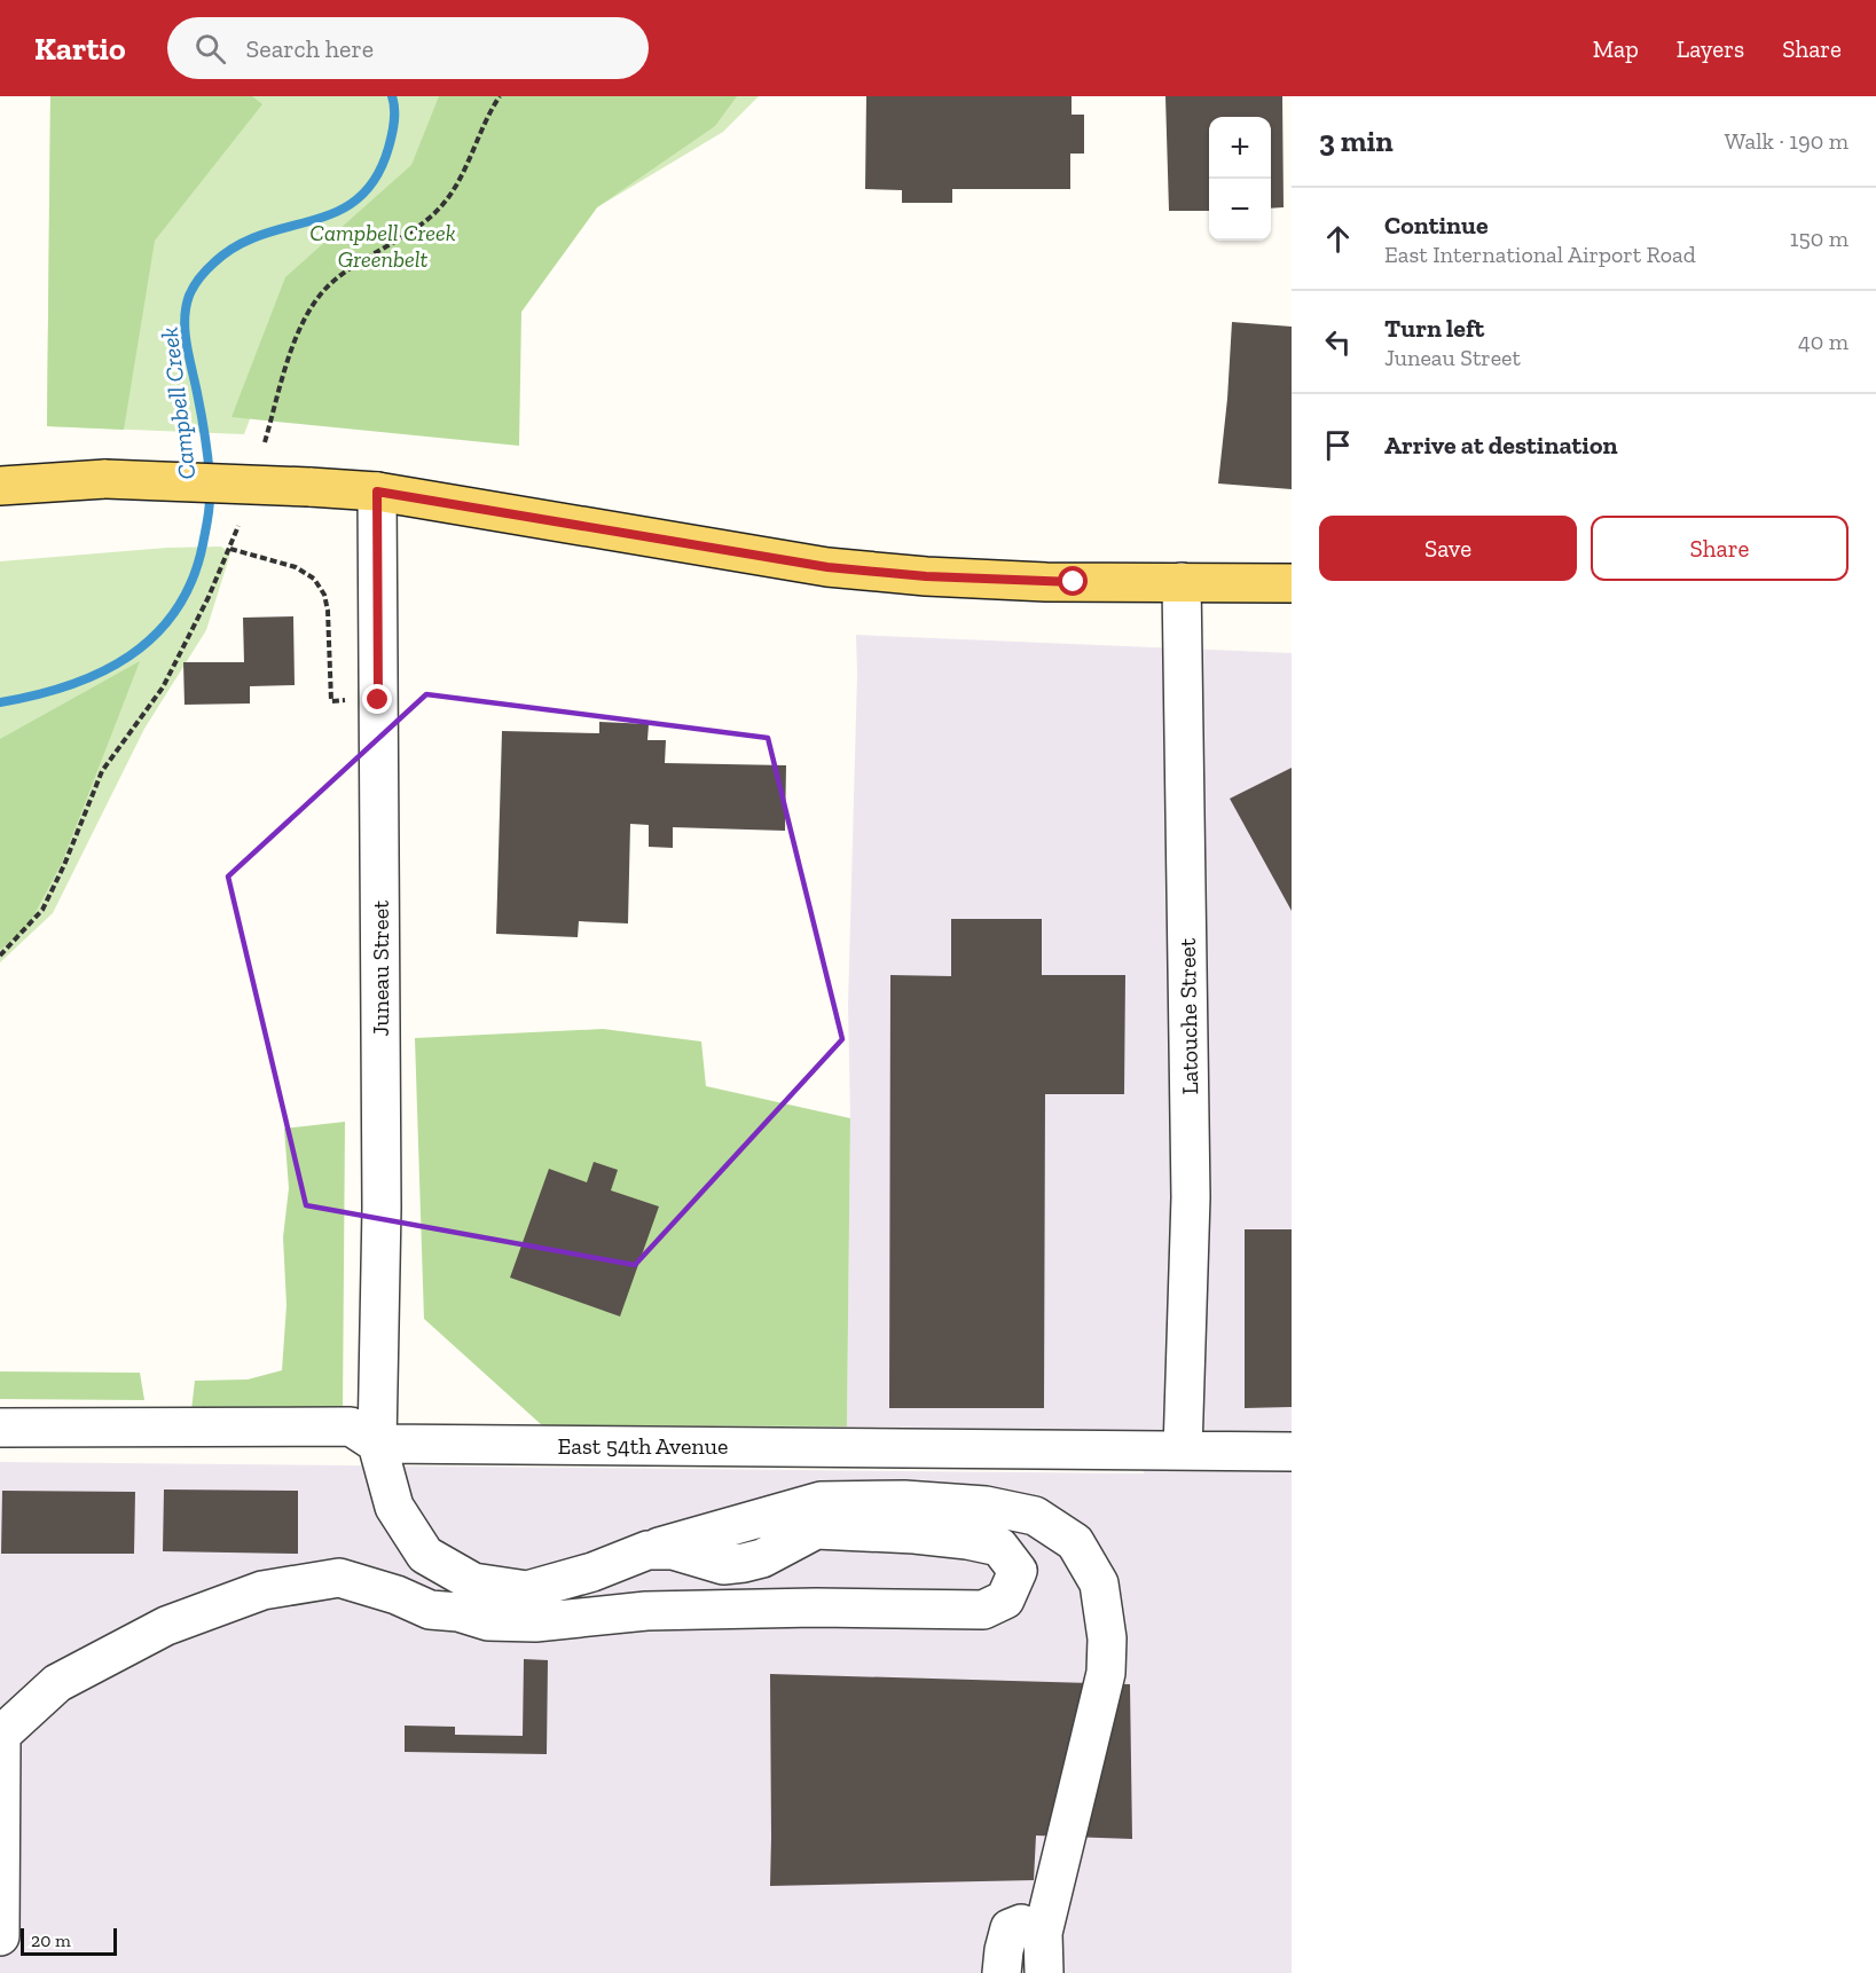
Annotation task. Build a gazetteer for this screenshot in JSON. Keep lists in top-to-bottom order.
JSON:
{
  "streets": {
    "street": ["Juneau Street", "Latouche Street", "East 54th Avenue"]
  },
  "crossings": [
    ["Juneau Street", "East 54th Avenue"],
    ["Latouche Street", "East 54th Avenue"]
  ],
  "water": ["Campbell Creek"],
  "parks": ["Campbell Creek Greenbelt"],
  "scale_bar": "20 m",
  "page": {
    "header": "Kartio",
    "search": "Search here",
    "nav": ["Map", "Layers", "Share"],
    "heading": ["3 min", "Walk · 190 m"],
    "map_buttons": ["+", "−"],
    "list": [
      ["Continue", "East International Airport Road", "150 m"],
      ["Turn left", "Juneau Street", "40 m"],
      "Arrive at destination"
    ],
    "buttons": ["Save", "Share"],
    "scale": "20 m"
  }
}
